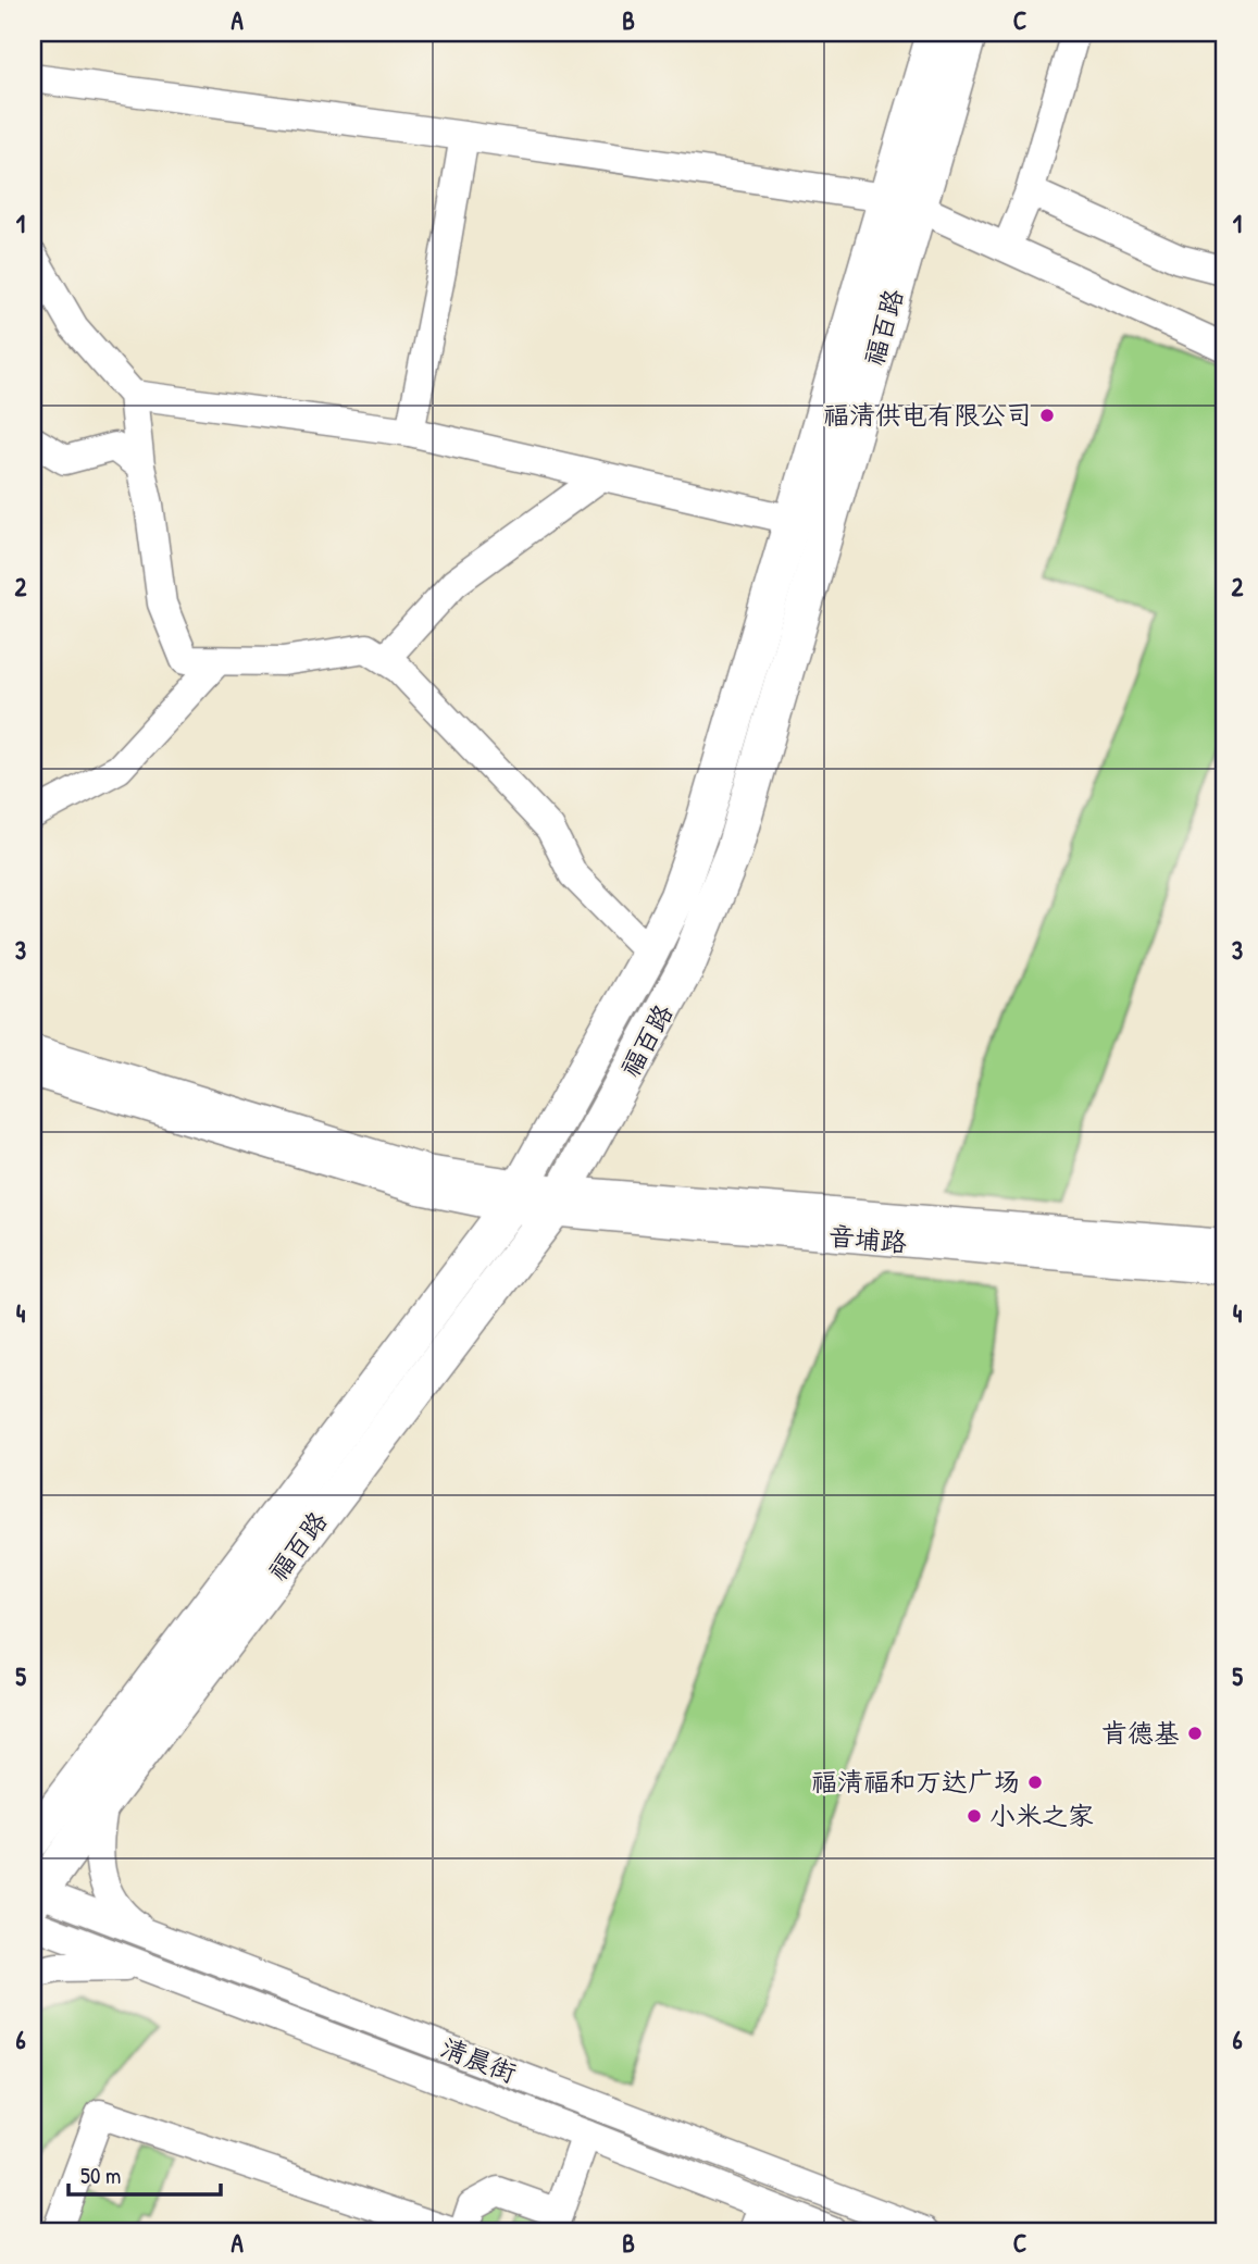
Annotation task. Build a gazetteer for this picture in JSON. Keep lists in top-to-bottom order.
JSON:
{
  "streets": {
    "main road": ["福百路"],
    "street": ["音埔路", "清晨街"]
  },
  "crossings": [
    ["福百路", "音埔路"],
    ["福百路", "清晨街"]
  ],
  "places": [
    "福清供电有限公司",
    "肯德基",
    "福清福和万达广场",
    "小米之家"
  ],
  "scale_bar": "50 m",
  "grid": {
    "columns": ["A", "B", "C"],
    "rows": [
      "1",
      "2",
      "3",
      "4",
      "5",
      "6"
    ]
  }
}
